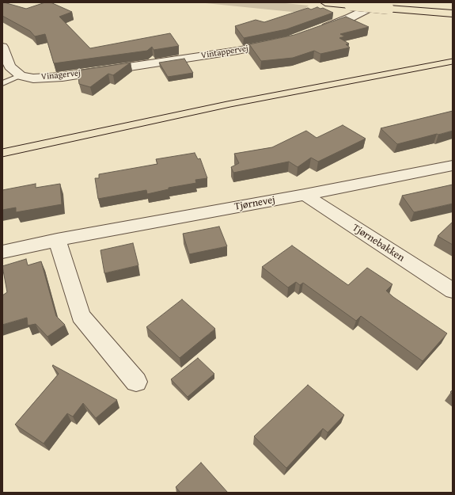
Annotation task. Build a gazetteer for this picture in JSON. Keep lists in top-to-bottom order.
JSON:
{
  "streets": {
    "street": [
      "Vintappervej",
      "Vinagervej",
      "Tjørnevej",
      "Tjørnebakken"
    ]
  },
  "crossings": [
    ["Vintappervej", "Vinagervej"],
    ["Tjørnevej", "Tjørnebakken"]
  ]
}
